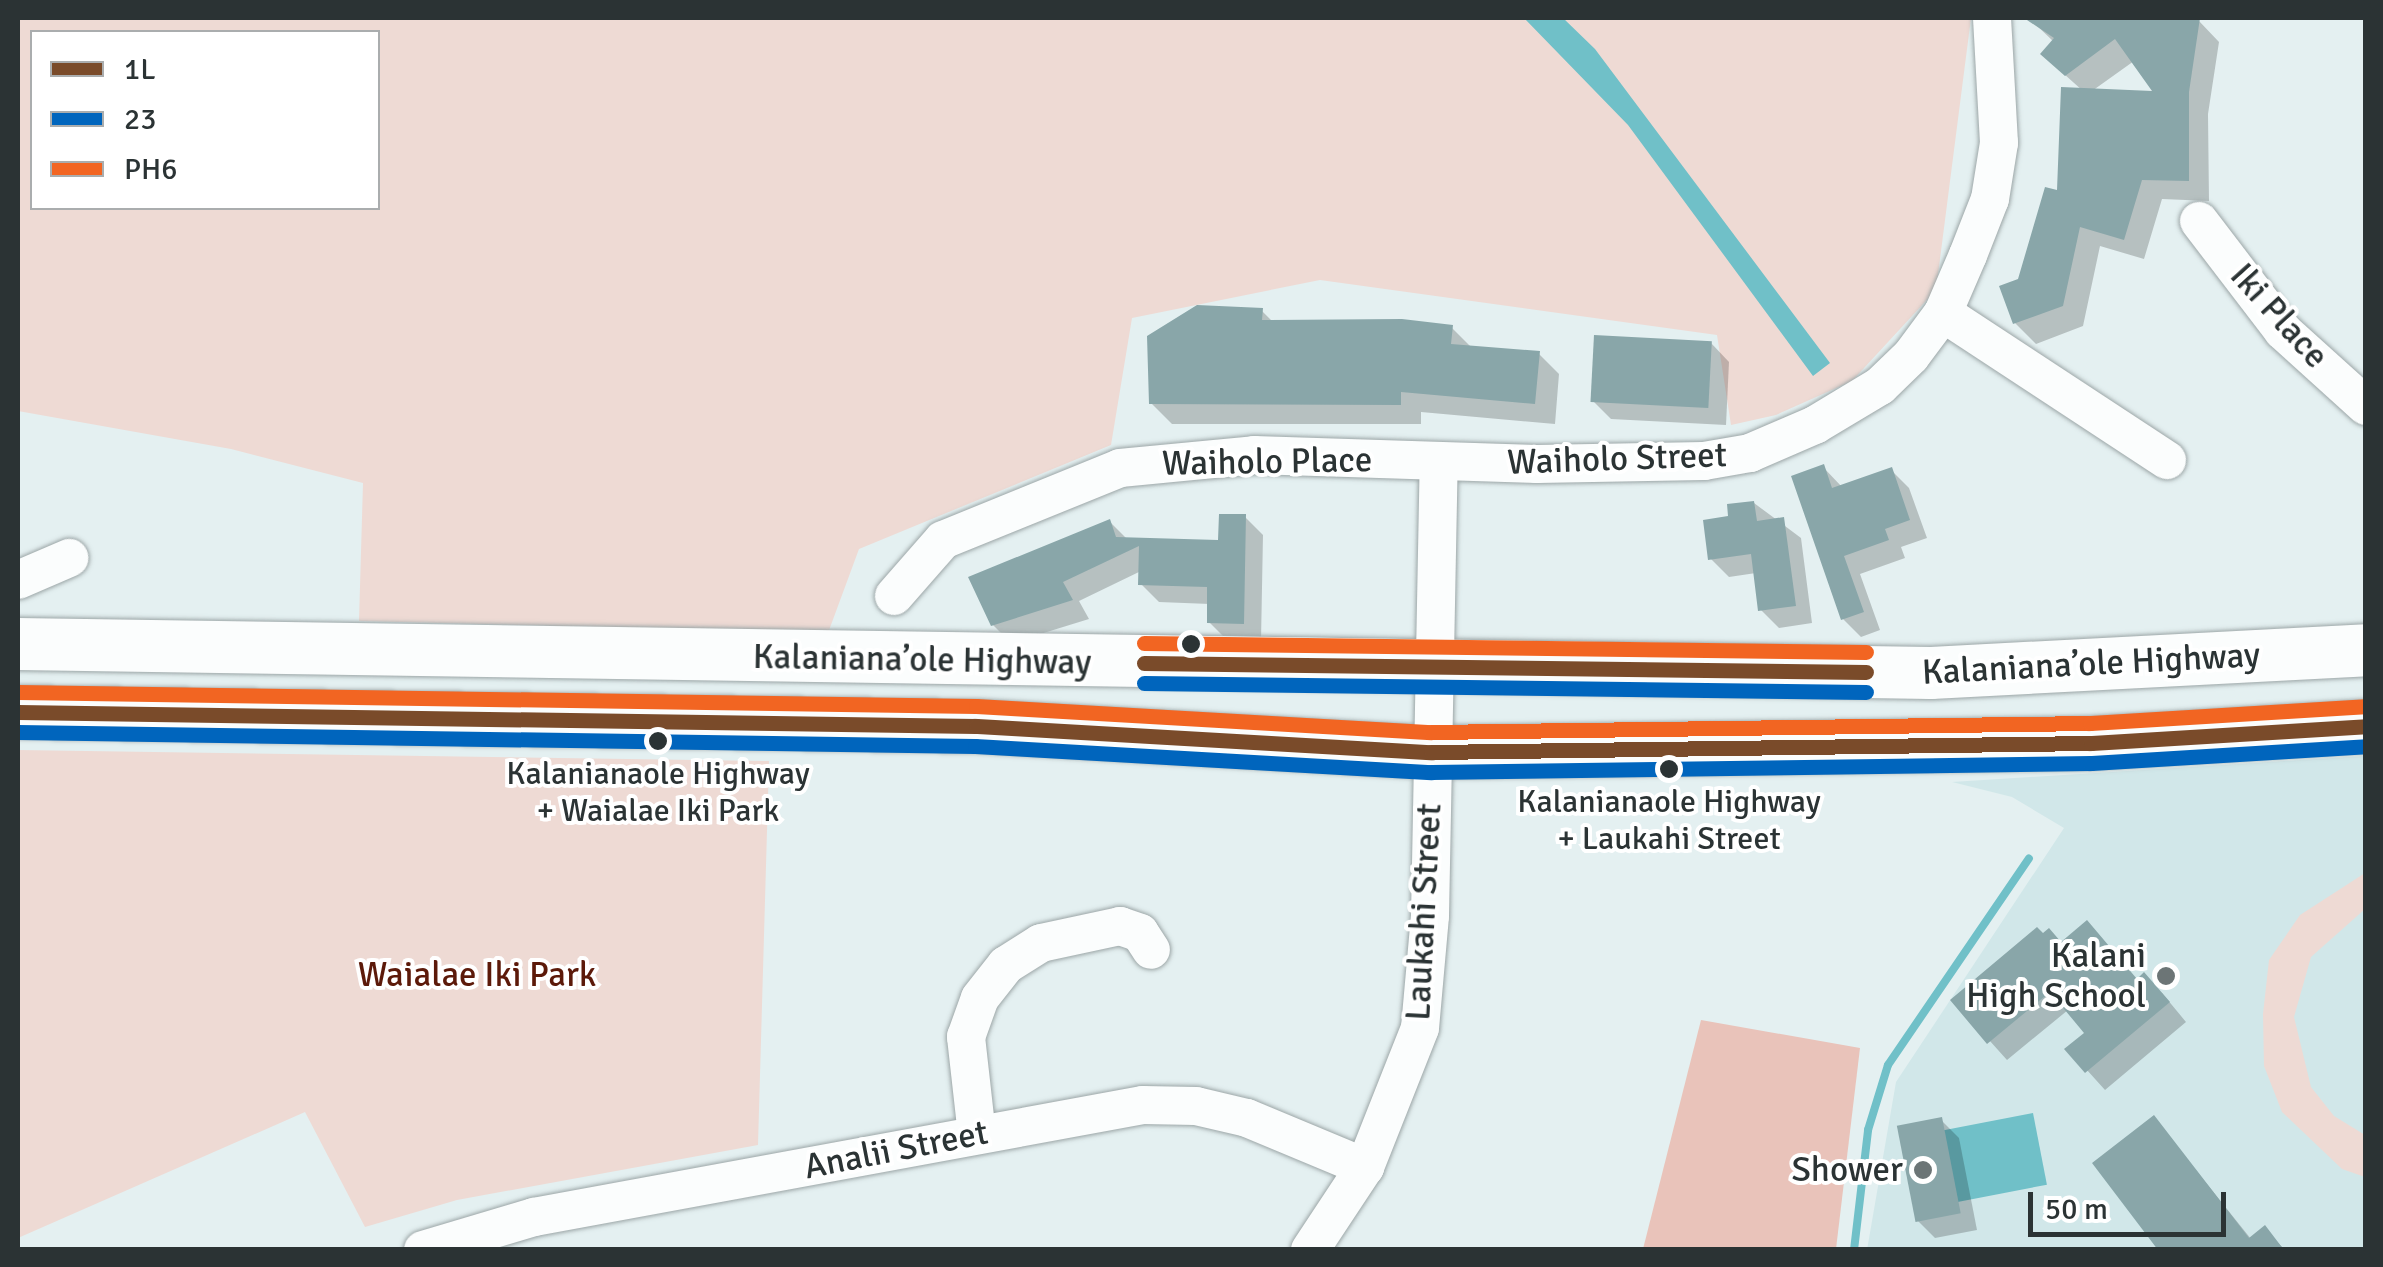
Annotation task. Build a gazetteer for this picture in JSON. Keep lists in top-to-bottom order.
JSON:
{
  "streets": {
    "highway": ["Kalaniana’ole Highway"],
    "street": [
      "Iki Place",
      "Waiholo Street",
      "Waiholo Place",
      "Laukahi Street",
      "Analii Street"
    ]
  },
  "crossings": [
    ["Waiholo Street", "Waiholo Place"],
    ["Kalaniana’ole Highway", "Laukahi Street"],
    ["Laukahi Street", "Analii Street"]
  ],
  "parks": ["Waialae Iki Park"],
  "places": [
    "Kalanianaole Highway + Waialae Iki Park",
    "Kalanianaole Highway + Laukahi Street",
    "Kalani High School",
    "Shower"
  ],
  "lines": ["transit line PH6", "transit line 1L", "transit line 23"],
  "legend": ["1L", "23", "PH6"],
  "scale_bar": "50 m"
}
